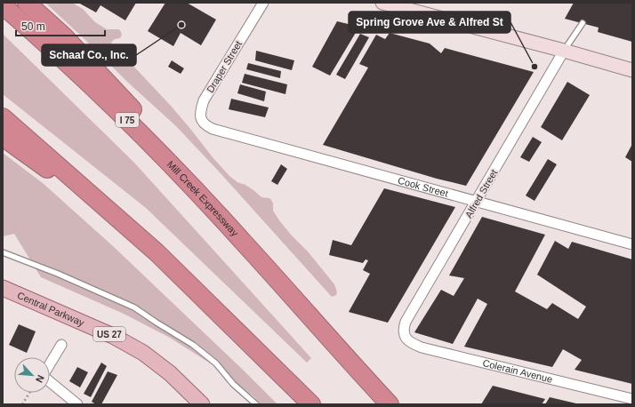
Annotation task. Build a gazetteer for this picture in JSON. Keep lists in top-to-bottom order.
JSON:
{
  "streets": {
    "highway": ["I 75", "Mill Creek Expressway"],
    "main road": ["Central Parkway", "US 27"],
    "street": [
      "Draper Street",
      "Cook Street",
      "Alfred Street",
      "Colerain Avenue"
    ]
  },
  "crossings": [
    ["Draper Street", "Cook Street"],
    ["Cook Street", "Alfred Street"],
    ["Alfred Street", "Colerain Avenue"]
  ],
  "places": ["Schaaf Co., Inc.", "Spring Grove Ave & Alfred St"],
  "scale_bar": "50 m",
  "north": "bottom right"
}
